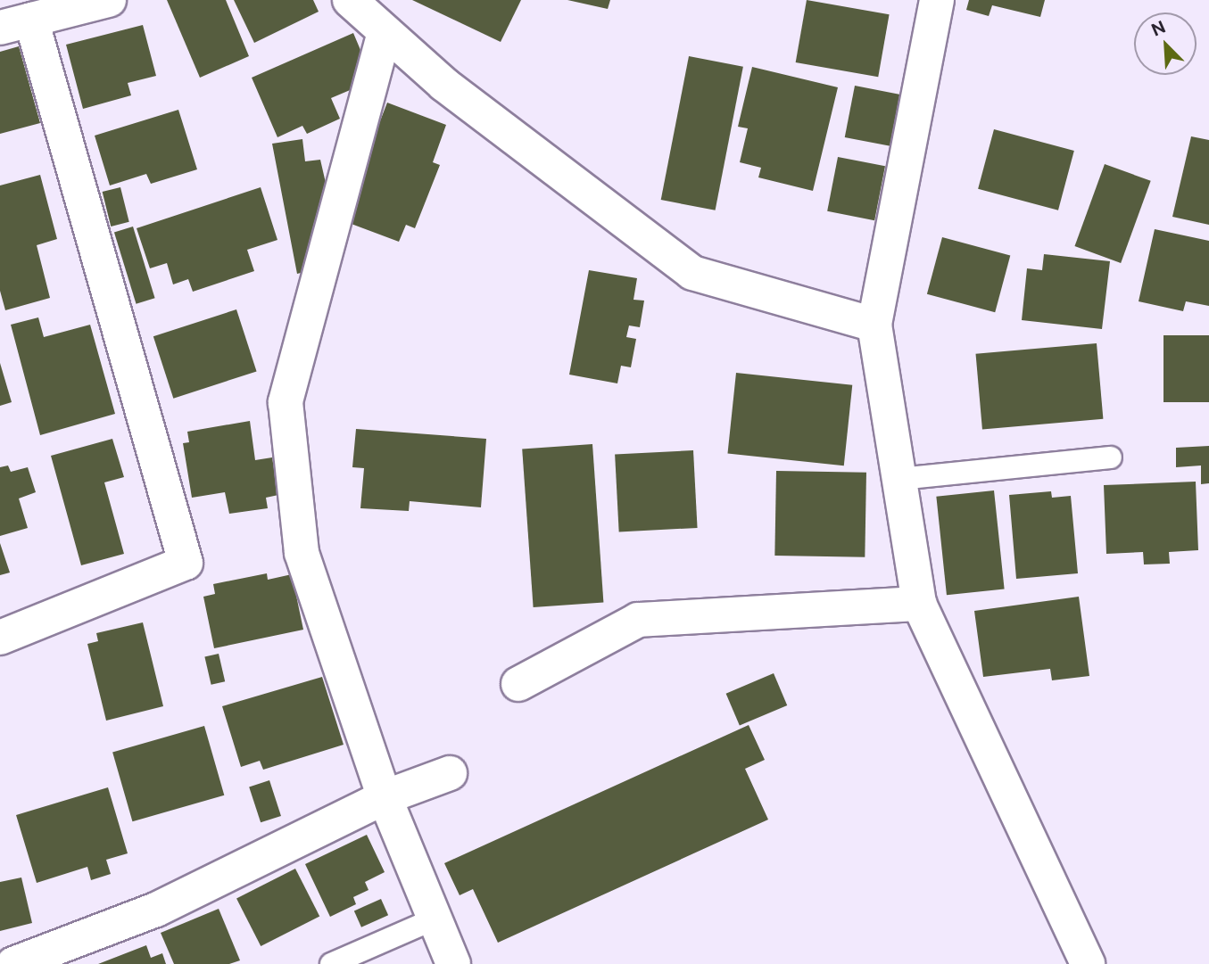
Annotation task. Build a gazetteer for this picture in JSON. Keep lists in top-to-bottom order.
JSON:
{
  "north": "top left"
}
